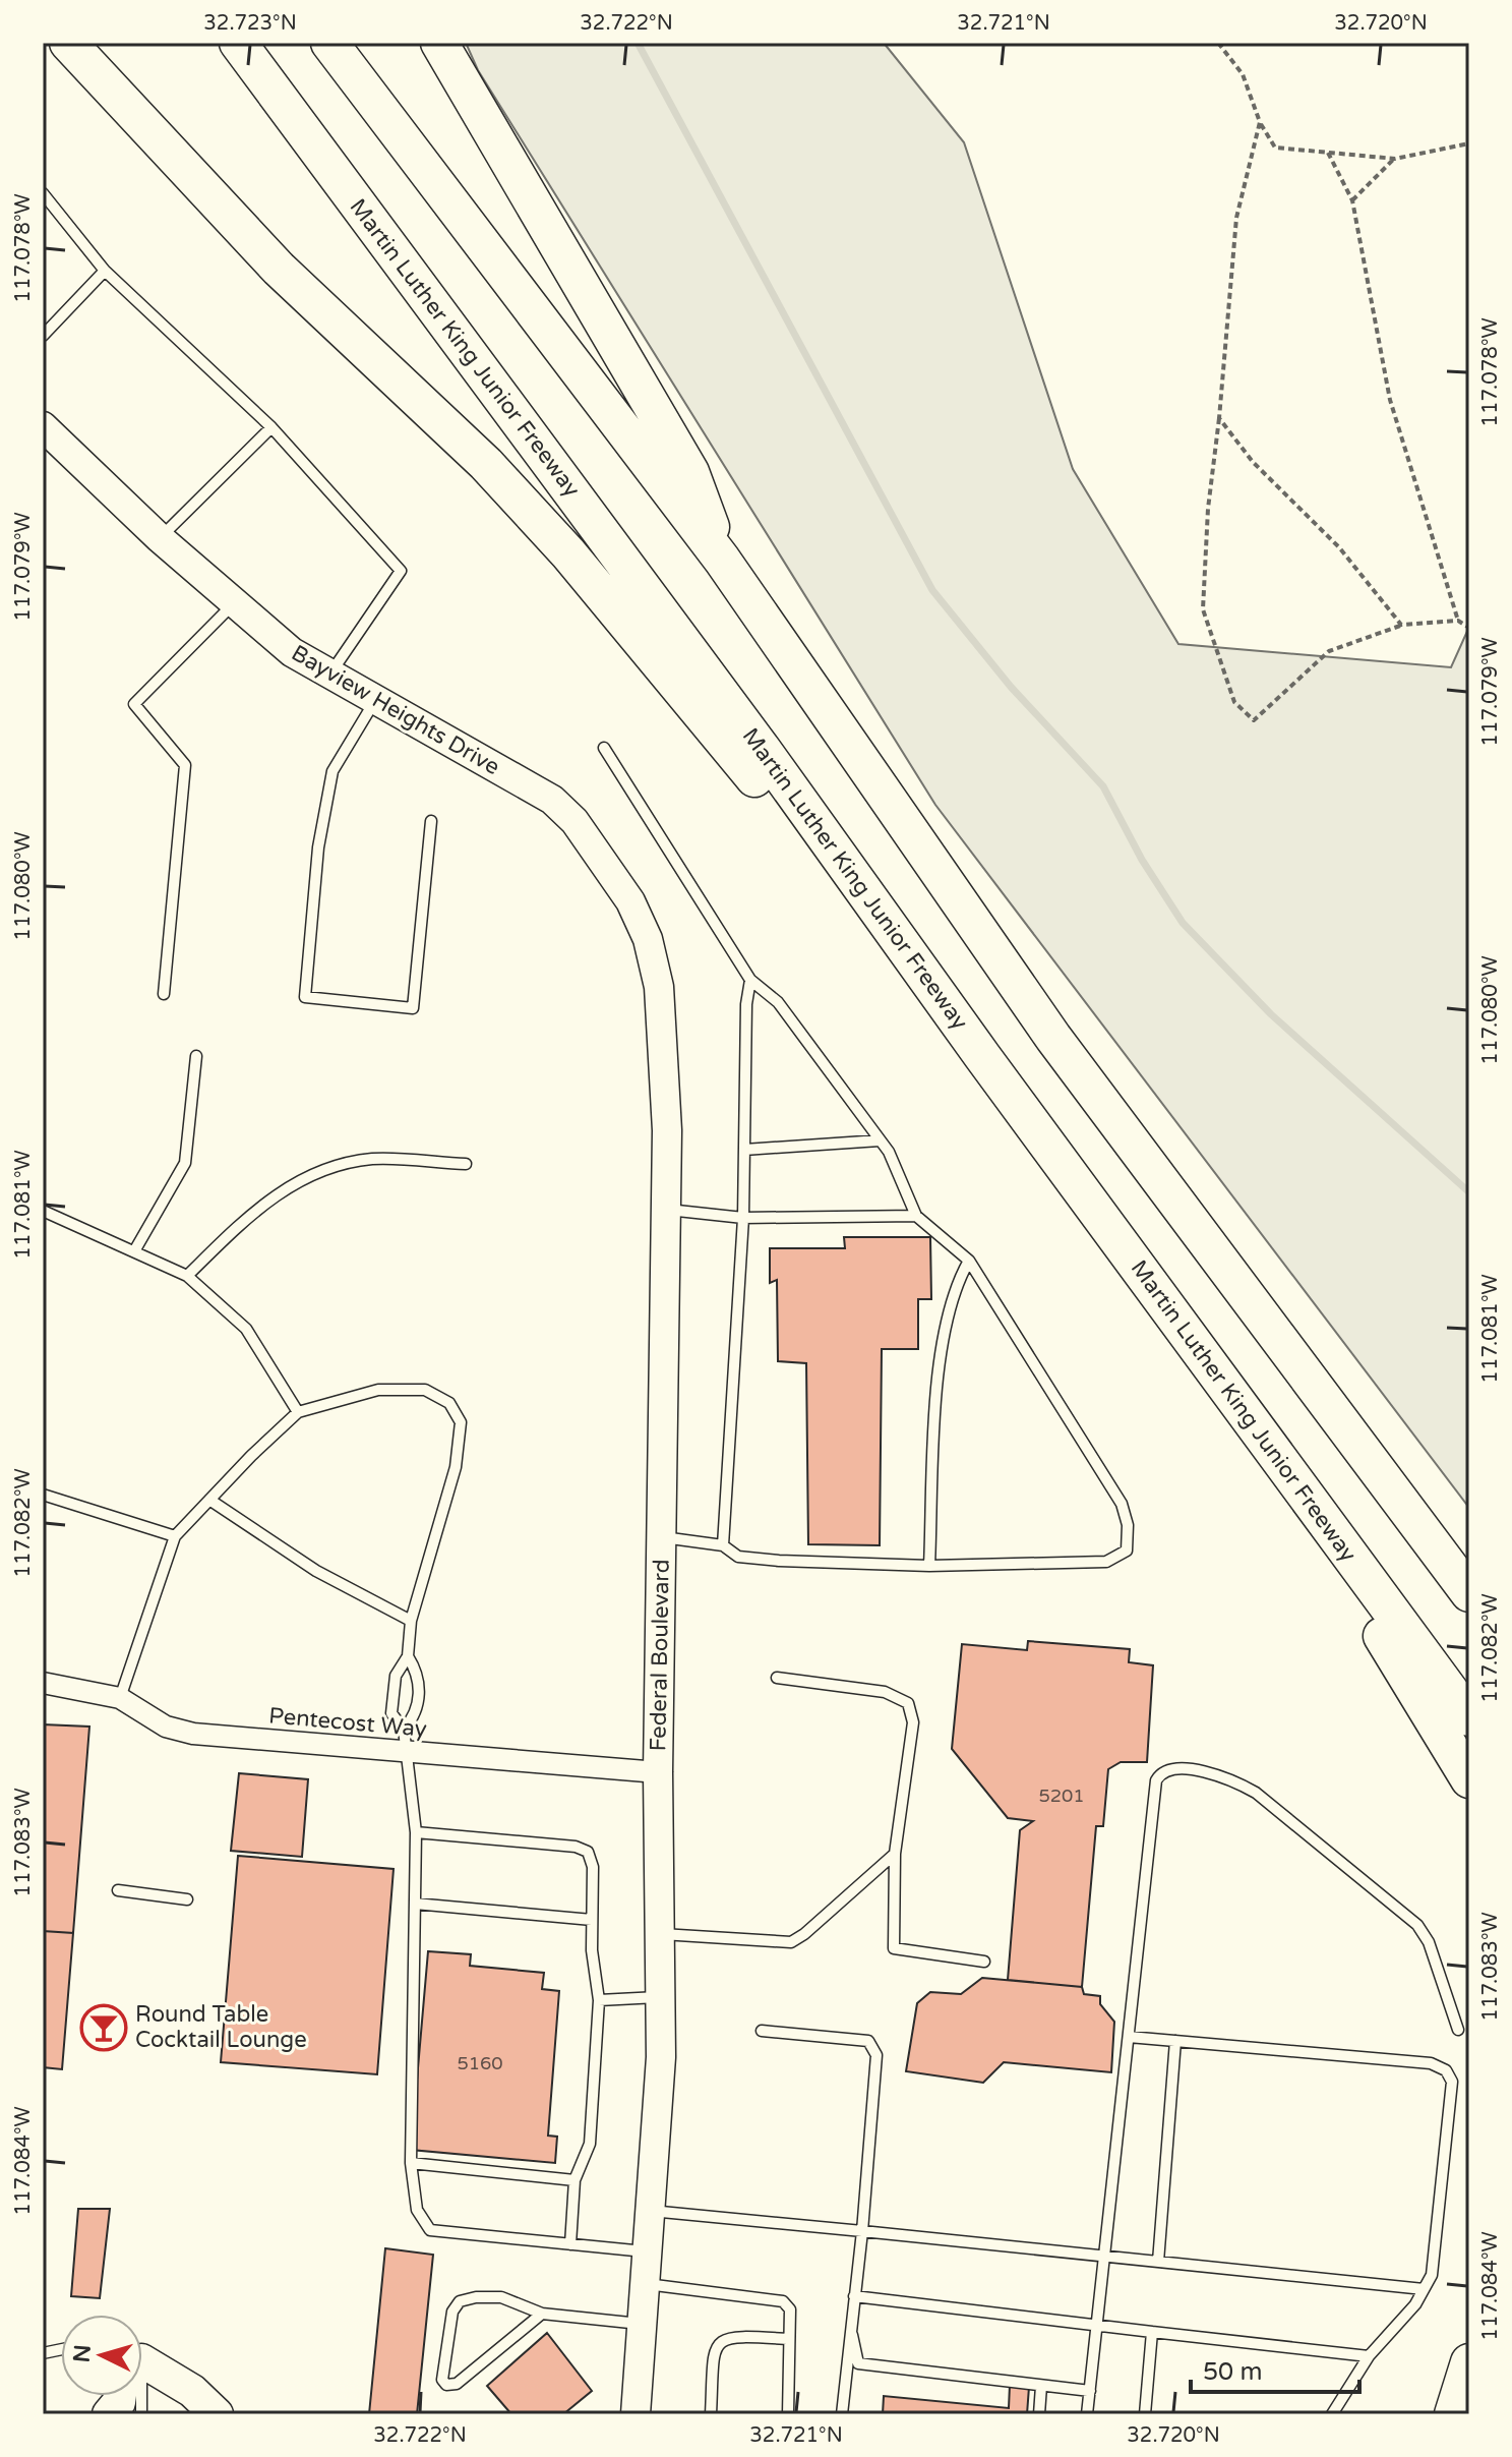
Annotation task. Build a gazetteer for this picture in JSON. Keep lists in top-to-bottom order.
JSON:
{
  "streets": {
    "highway": ["Martin Luther King Junior Freeway"],
    "main road": ["Bayview Heights Drive", "Federal Boulevard"],
    "street": ["Pentecost Way"]
  },
  "crossings": [
    ["Bayview Heights Drive", "Federal Boulevard"],
    ["Federal Boulevard", "Pentecost Way"]
  ],
  "places": {
    "bar": ["Round Table Cocktail Lounge"]
  },
  "house_numbers": ["5201", "5160"],
  "scale_bar": "50 m",
  "north": "left",
  "coordinates": [
    "32.723°N",
    "32.722°N",
    "32.721°N",
    "32.720°N",
    "117.078°W",
    "117.079°W",
    "117.080°W",
    "117.081°W",
    "117.082°W",
    "117.083°W",
    "117.084°W"
  ]
}
